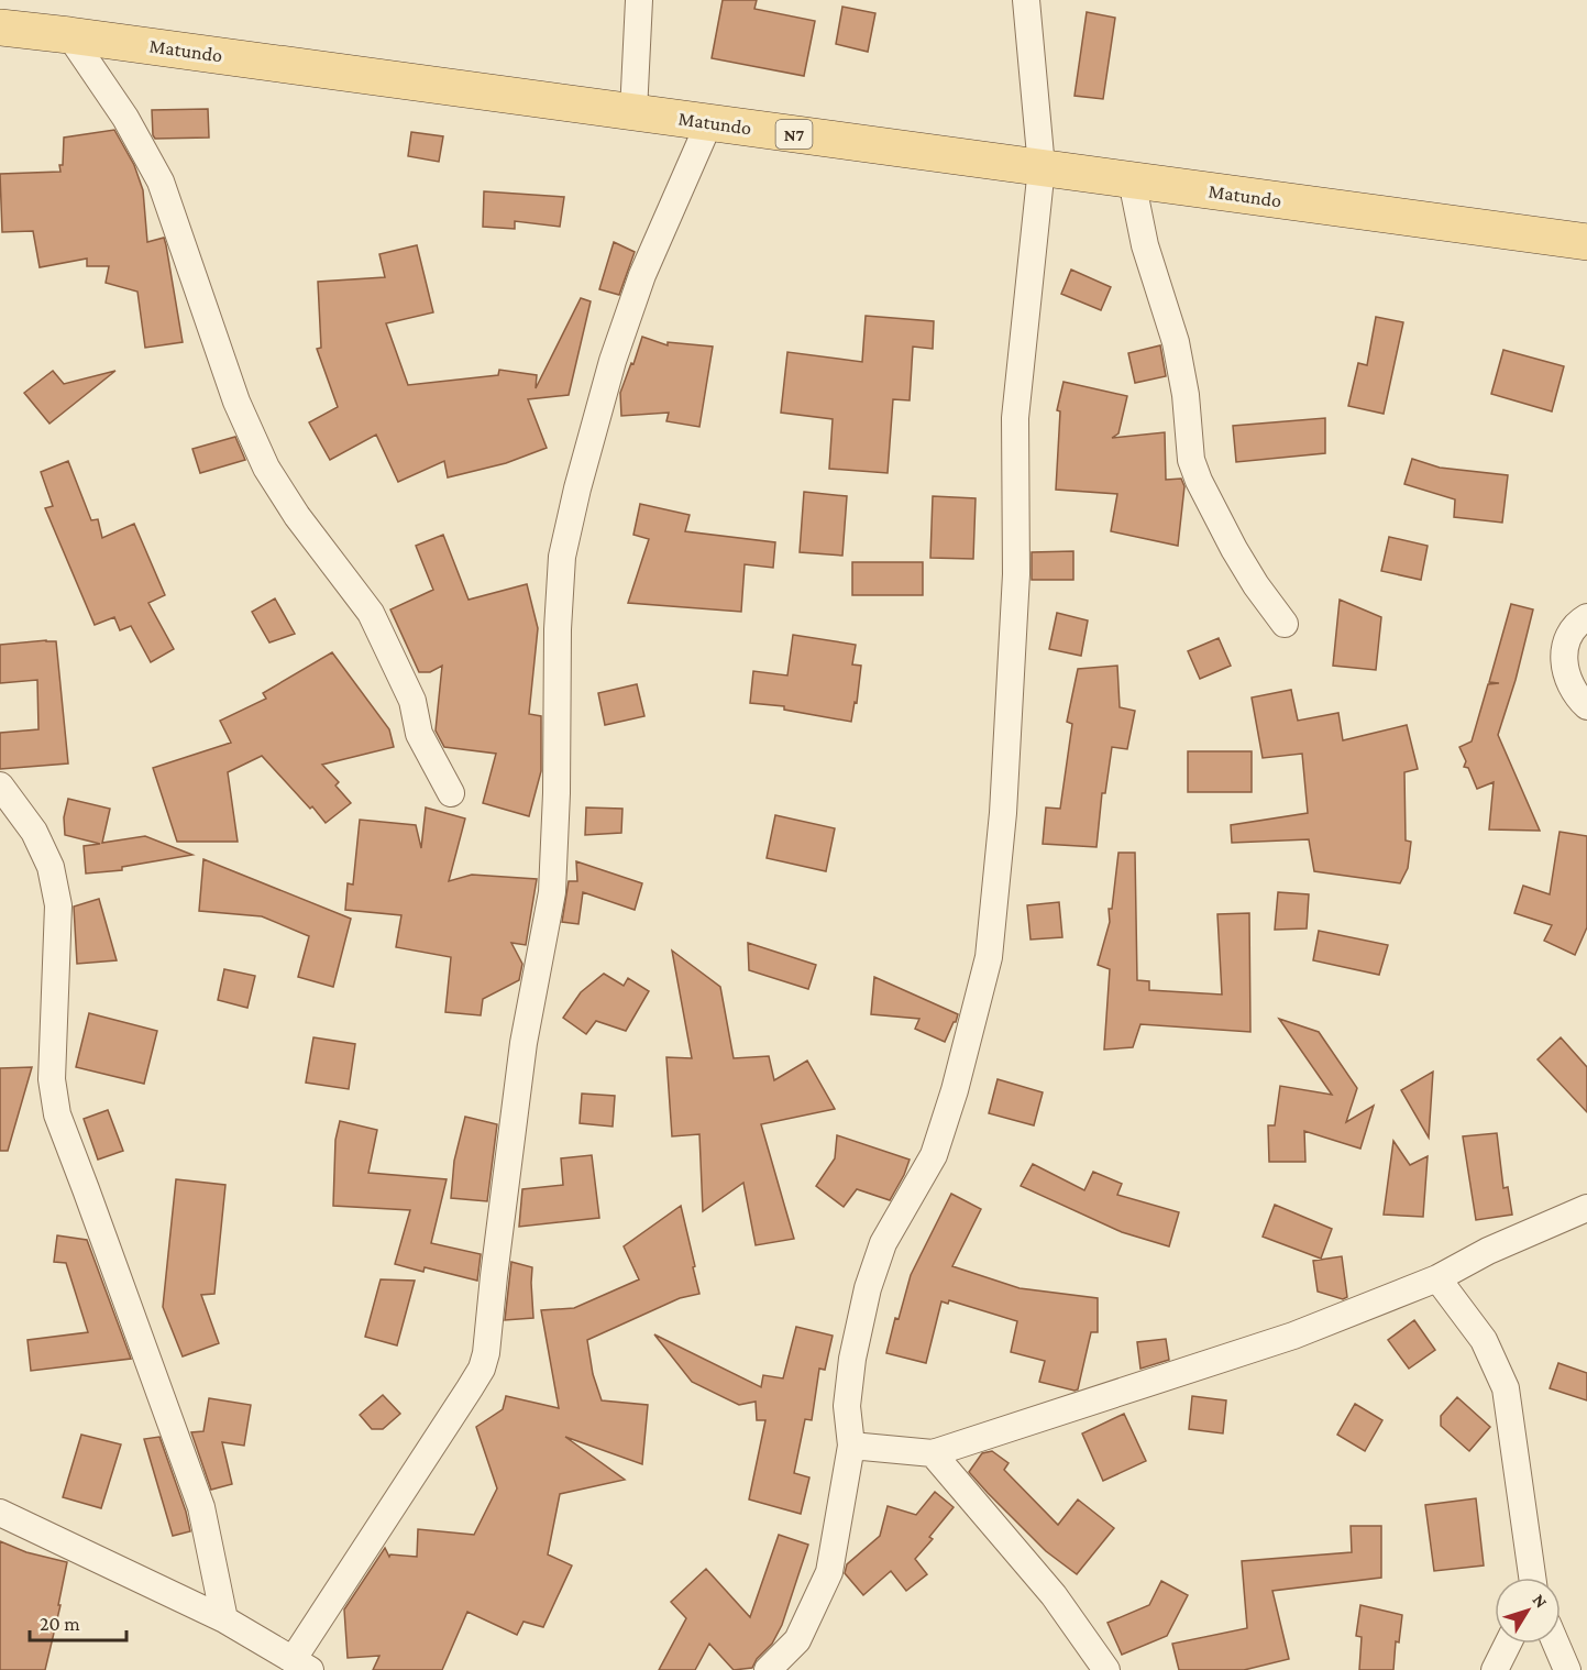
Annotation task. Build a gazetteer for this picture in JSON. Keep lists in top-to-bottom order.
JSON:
{
  "streets": {
    "main road": ["Matundo", "N7"]
  },
  "scale_bar": "20 m",
  "north": "top right"
}
